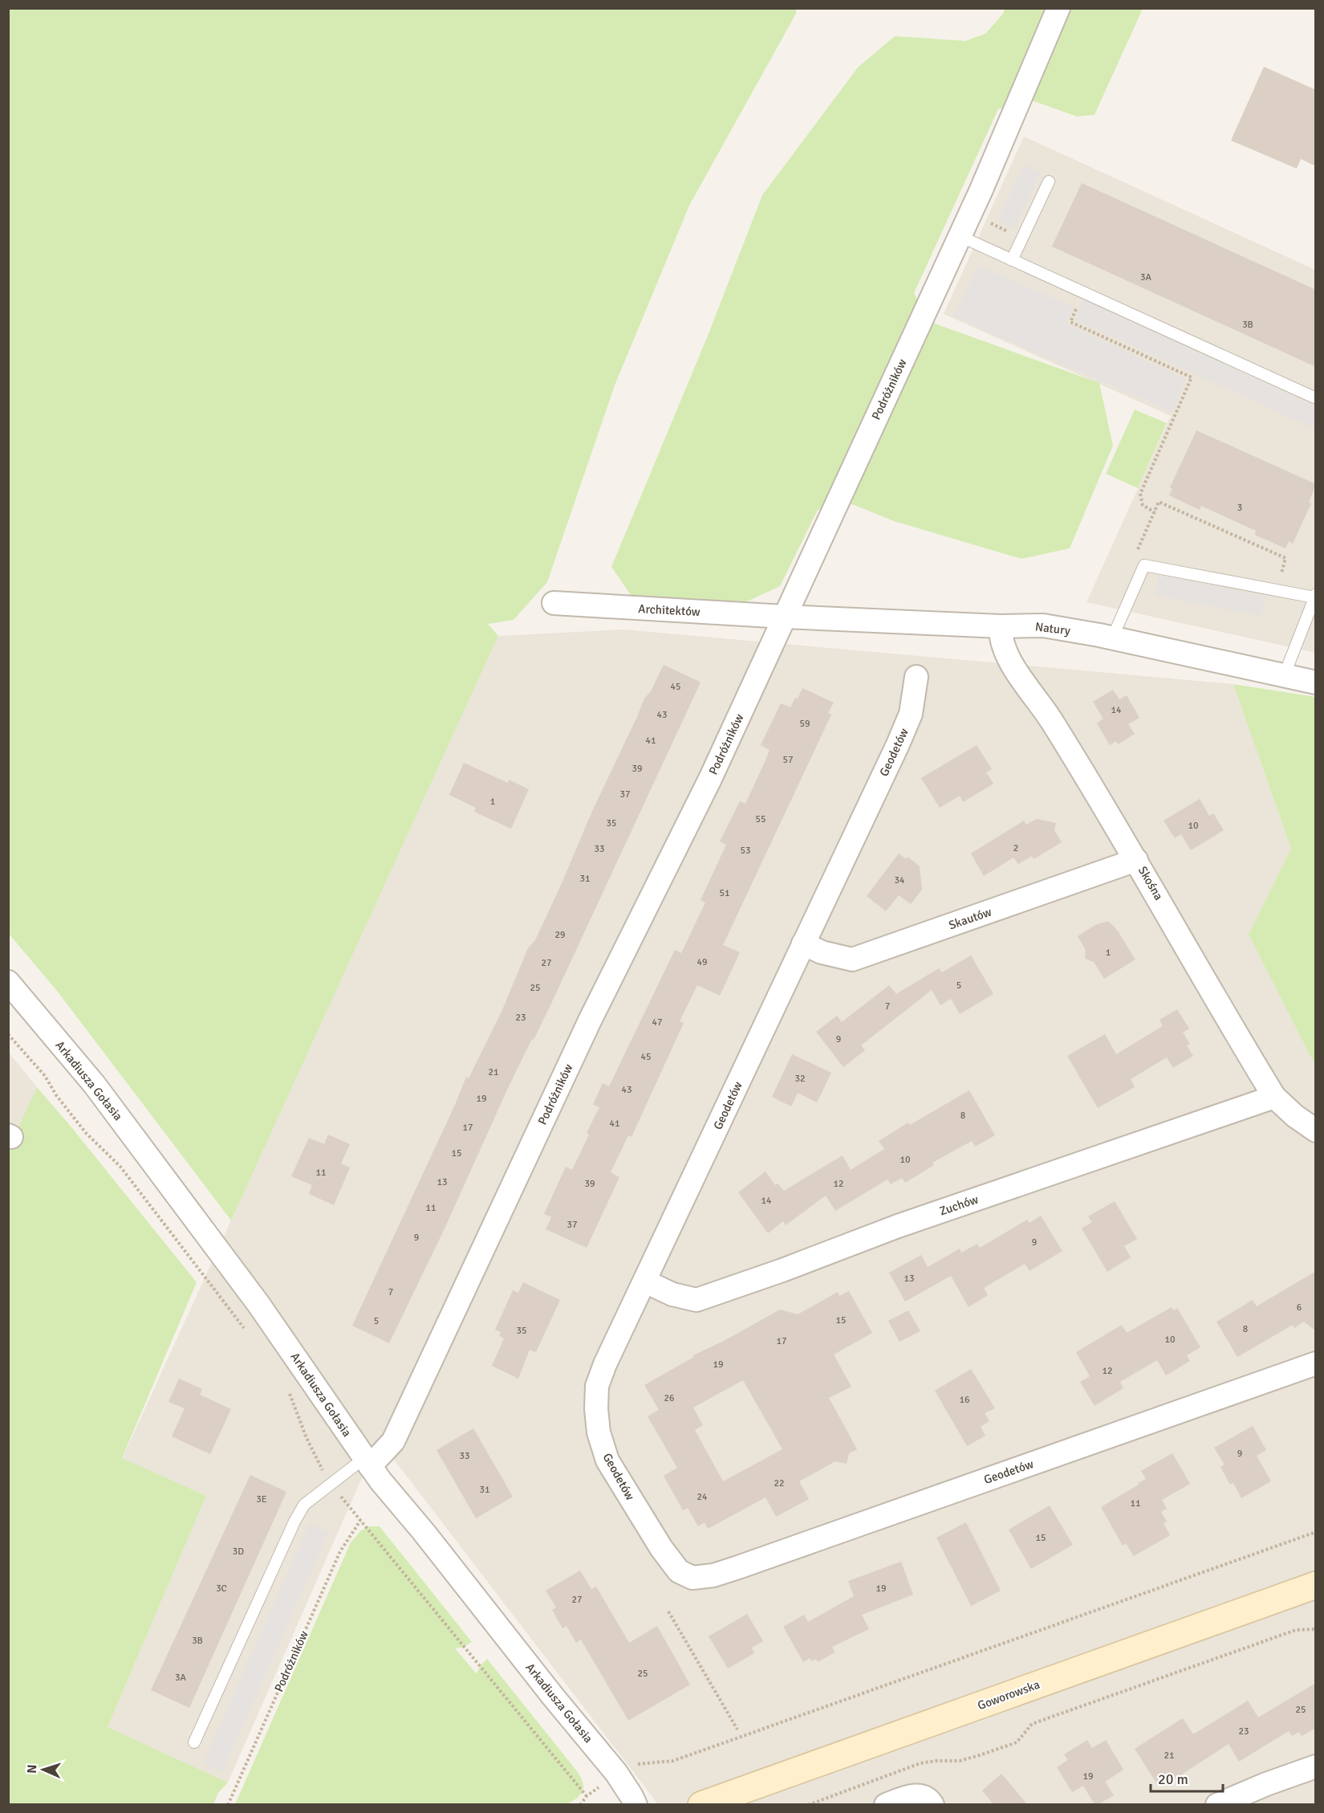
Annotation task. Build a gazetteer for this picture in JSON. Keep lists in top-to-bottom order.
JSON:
{
  "streets": {
    "street": [
      "Podróżników",
      "Architektów",
      "Natury",
      "Geodetów",
      "Skośna",
      "Skautów",
      "Arkadiusza Gołasia",
      "Zuchów",
      "Goworowska"
    ]
  },
  "crossings": [
    ["Podróżników", "Architektów"],
    ["Podróżników", "Natury"],
    ["Podróżników", "Arkadiusza Gołasia"],
    ["Architektów", "Natury"],
    ["Natury", "Skośna"],
    ["Geodetów", "Skautów"],
    ["Geodetów", "Zuchów"],
    ["Skośna", "Skautów"],
    ["Skośna", "Zuchów"]
  ],
  "house_numbers": [
    "3A",
    "3B",
    "3",
    "45",
    "14",
    "43",
    "59",
    "41",
    "57",
    "39",
    "37",
    "1",
    "55",
    "35",
    "10",
    "2",
    "33",
    "53",
    "31",
    "34",
    "51",
    "29",
    "1",
    "49",
    "27",
    "5",
    "25",
    "7",
    "23",
    "47",
    "9",
    "45",
    "21",
    "32",
    "43",
    "19",
    "8",
    "41",
    "17",
    "15",
    "10",
    "11",
    "13",
    "39",
    "12",
    "14",
    "11",
    "37",
    "9",
    "9",
    "13",
    "7",
    "6",
    "15",
    "5",
    "8",
    "35",
    "10",
    "17",
    "19",
    "12",
    "26",
    "16",
    "9",
    "33",
    "22",
    "31",
    "24",
    "3E",
    "11",
    "15",
    "3D",
    "3C",
    "19",
    "27",
    "3B",
    "25",
    "3A",
    "25",
    "23",
    "21",
    "19"
  ],
  "scale_bar": "20 m",
  "north": "left"
}
